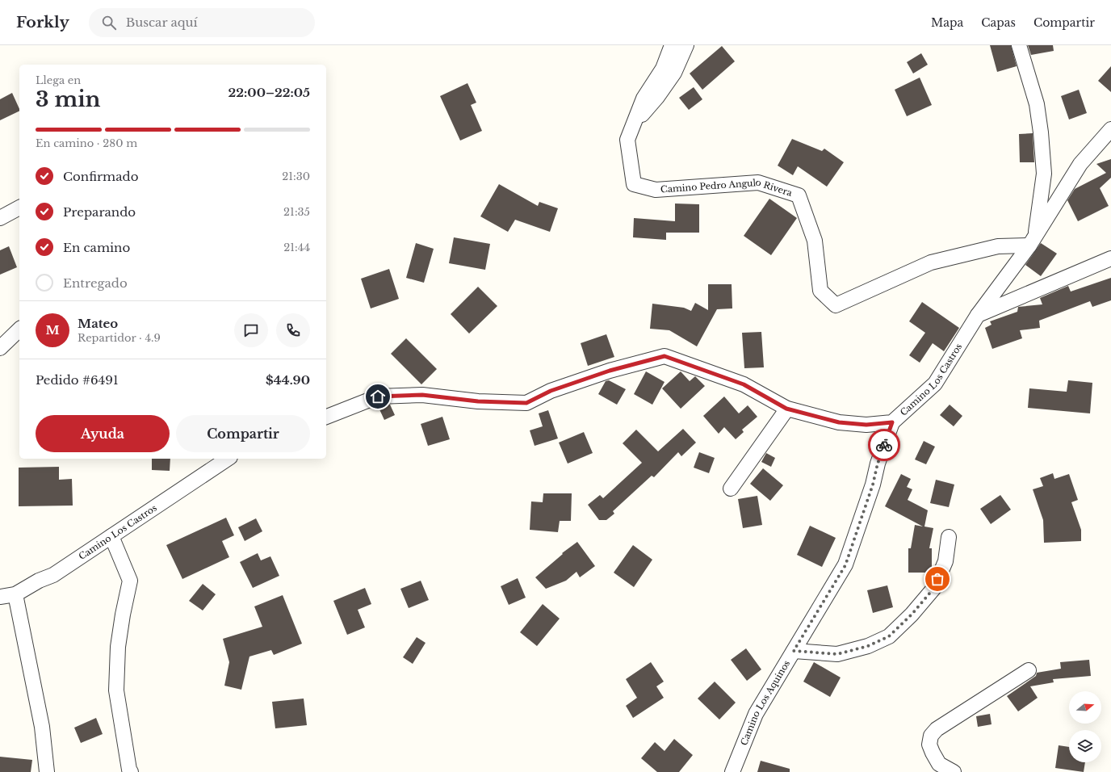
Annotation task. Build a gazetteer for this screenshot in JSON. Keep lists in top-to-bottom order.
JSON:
{
  "streets": {
    "street": ["Camino Pedro Angulo Rivera", "Camino Los Castros", "Camino Los Aquinos"]
  },
  "crossings": [
    ["Camino Pedro Angulo Rivera", "Camino Los Castros"],
    ["Camino Los Castros", "Camino Los Aquinos"]
  ],
  "north": "right",
  "page": {
    "header": "Forkly",
    "search": "Buscar aquí",
    "nav": ["Mapa", "Capas", "Compartir"],
    "heading": ["3 min", "Llega en", "22:00–22:05"],
    "panel": [
      "Mateo",
      "Repartidor · 4.9",
      "Pedido #6491",
      "$44.90"
    ],
    "bar": "En camino · 280 m",
    "list": [
      ["Confirmado", "21:30"],
      ["Preparando", "21:35"],
      ["En camino", "21:44"],
      "Entregado"
    ],
    "round": "M",
    "buttons": ["Ayuda", "Compartir"]
  }
}
